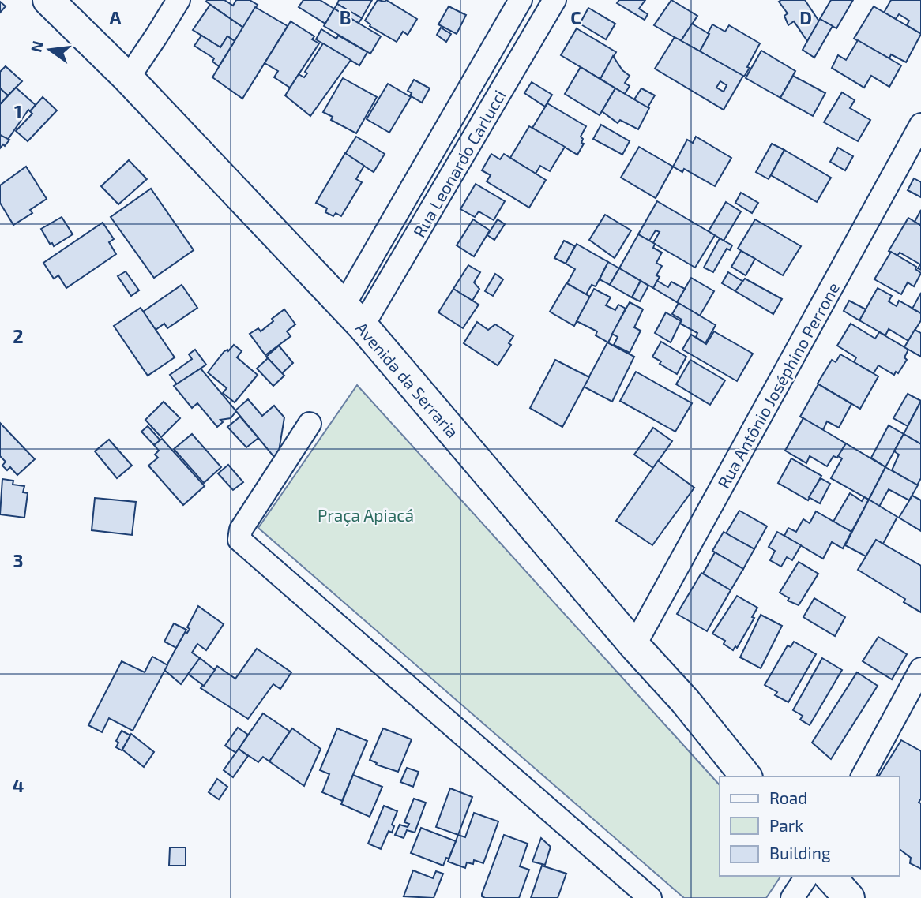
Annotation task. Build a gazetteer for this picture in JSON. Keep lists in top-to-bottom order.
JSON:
{
  "streets": {
    "main road": ["Avenida da Serraria"],
    "street": ["Rua Leonardo Carlucci", "Rua Antônio Joséphino Perrone"]
  },
  "crossings": [
    ["Rua Leonardo Carlucci", "Avenida da Serraria"],
    ["Avenida da Serraria", "Rua Antônio Joséphino Perrone"]
  ],
  "parks": ["Praça Apiacá"],
  "legend": ["Road", "Park", "Building"],
  "north": "left",
  "grid": {
    "columns": [
      "A",
      "B",
      "C",
      "D"
    ],
    "rows": [
      "1",
      "2",
      "3",
      "4"
    ]
  }
}
